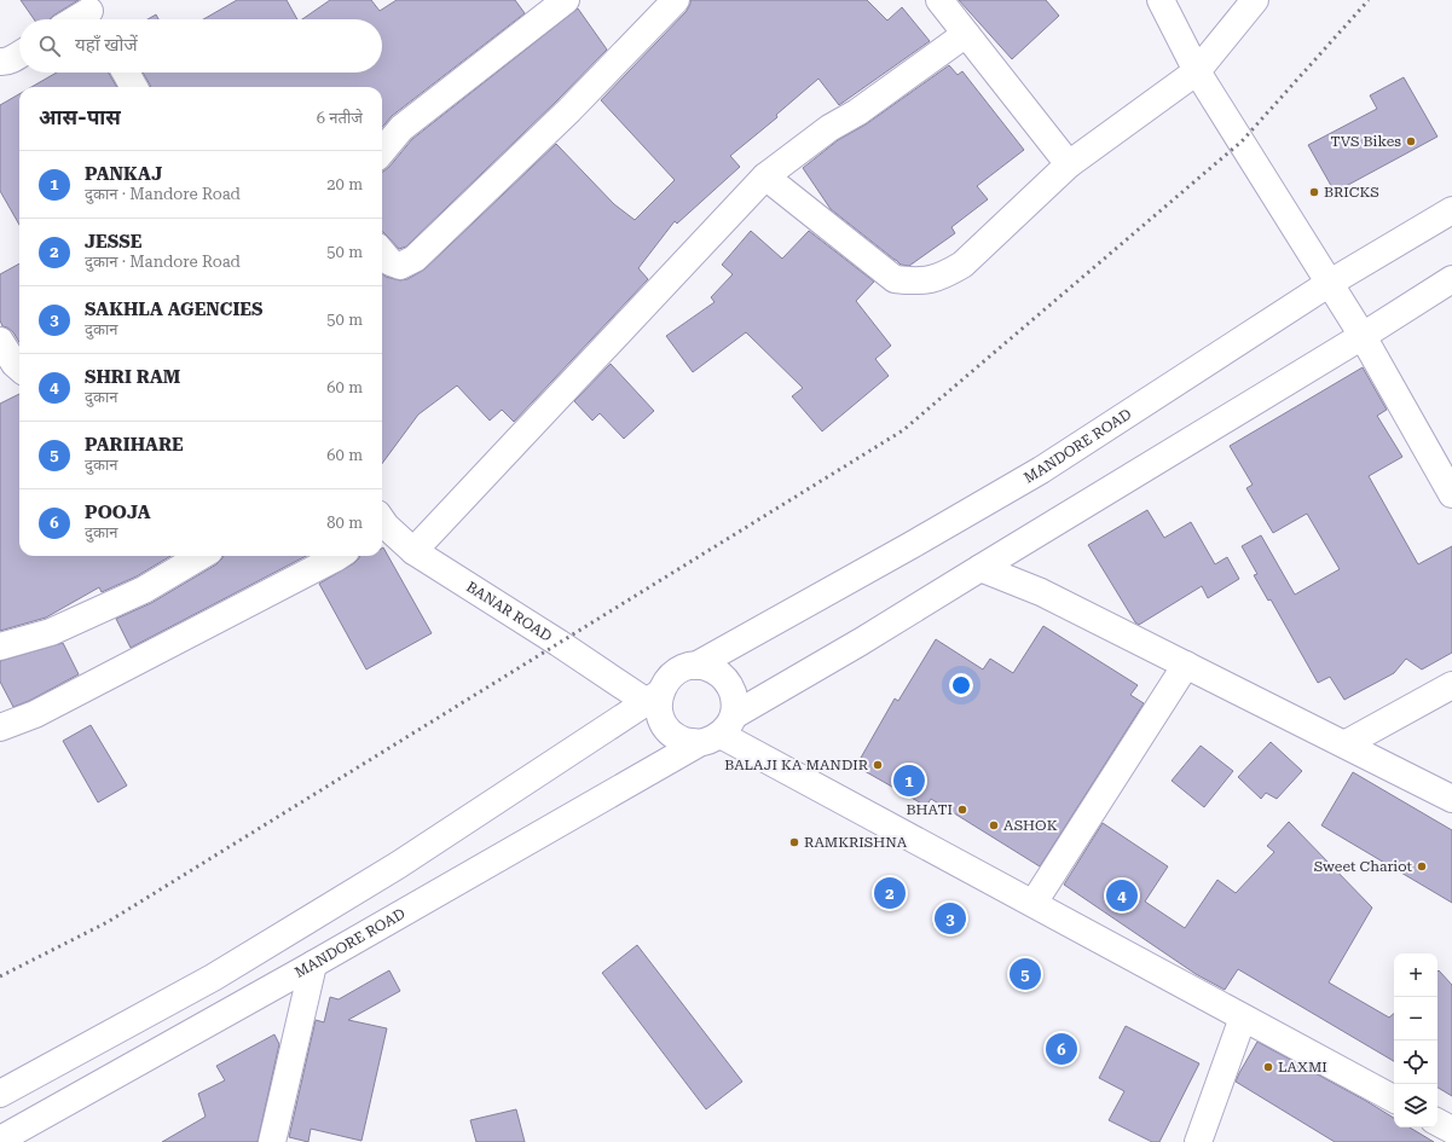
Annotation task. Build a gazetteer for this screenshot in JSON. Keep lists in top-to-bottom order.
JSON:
{
  "streets": {
    "main road": ["MANDORE ROAD", "BANAR ROAD"]
  },
  "crossings": [
    ["MANDORE ROAD", "BANAR ROAD"]
  ],
  "places": [
    "TVS Bikes",
    "BRICKS",
    "BALAJI KA MANDIR",
    "BHATI",
    "ASHOK",
    "RAMKRISHNA",
    "Sweet Chariot",
    "LAXMI"
  ],
  "page": {
    "search": "यहाँ खोजें",
    "heading": ["आस-पास", "6 नतीजे"],
    "list": [
      {
        "mark": "1",
        "name": "PANKAJ",
        "note": "दुकान · Mandore Road",
        "value": "20 m"
      },
      {
        "mark": "2",
        "name": "JESSE",
        "note": "दुकान · Mandore Road",
        "value": "50 m"
      },
      {
        "mark": "3",
        "name": "SAKHLA AGENCIES",
        "note": "दुकान",
        "value": "50 m"
      },
      {
        "mark": "4",
        "name": "SHRI RAM",
        "note": "दुकान",
        "value": "60 m"
      },
      {
        "mark": "5",
        "name": "PARIHARE",
        "note": "दुकान",
        "value": "60 m"
      },
      {
        "mark": "6",
        "name": "POOJA",
        "note": "दुकान",
        "value": "80 m"
      }
    ],
    "pins": [
      "1",
      "2",
      "4",
      "3",
      "5",
      "6"
    ],
    "map_buttons": ["+", "−"]
  }
}
